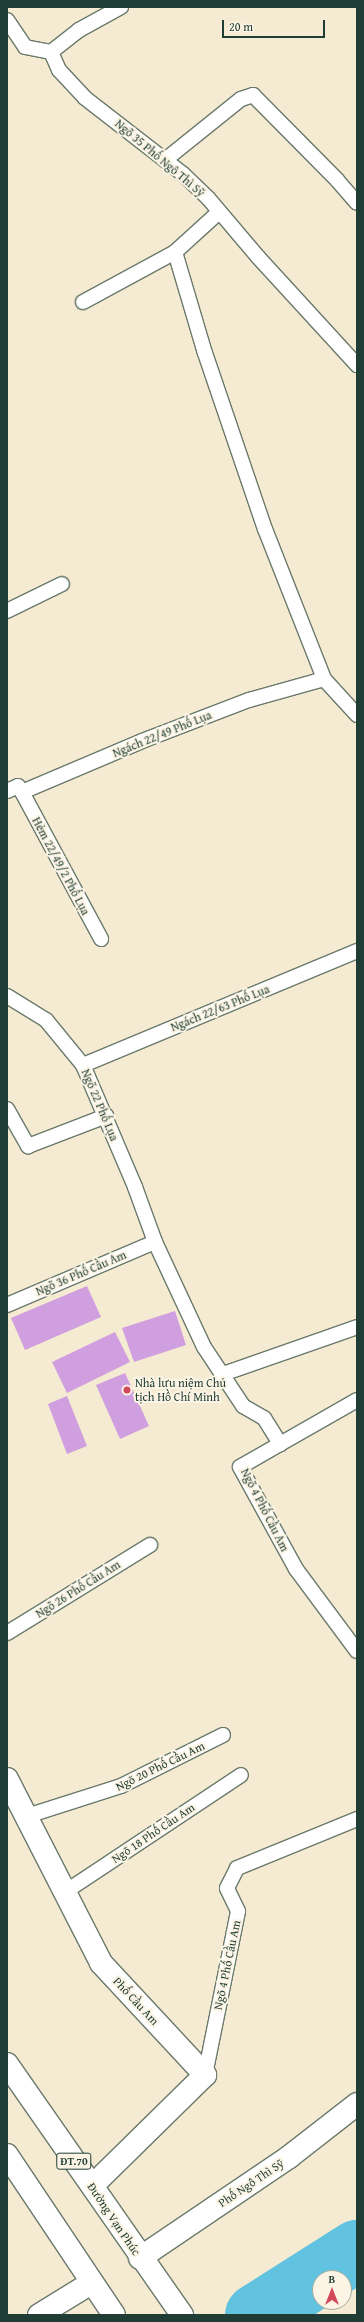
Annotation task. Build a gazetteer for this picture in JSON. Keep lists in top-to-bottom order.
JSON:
{
  "streets": {
    "street": [
      "Phố Cầu Am",
      "ĐT.70",
      "Phố Ngô Thì Sỹ",
      "Đường Vạn Phúc"
    ],
    "lane": [
      "Ngõ 35 Phố Ngô Thì Sỹ",
      "Ngách 22/49 Phố Lụa",
      "Hẻm 22/49/2 Phố Lụa",
      "Ngách 22/63 Phố Lụa",
      "Ngõ 22 Phố Lụa",
      "Ngõ 36 Phố Cầu Am",
      "Ngõ 4 Phố Cầu Am",
      "Ngõ 26 Phố Cầu Am",
      "Ngõ 20 Phố Cầu Am",
      "Ngõ 18 Phố Cầu Am"
    ]
  },
  "crossings": [
    ["Ngách 22/49 Phố Lụa", "Hẻm 22/49/2 Phố Lụa"],
    ["Ngách 22/63 Phố Lụa", "Ngõ 22 Phố Lụa"],
    ["Ngõ 22 Phố Lụa", "Ngõ 36 Phố Cầu Am"],
    ["Ngõ 4 Phố Cầu Am", "Phố Cầu Am"],
    ["Ngõ 20 Phố Cầu Am", "Phố Cầu Am"],
    ["Ngõ 18 Phố Cầu Am", "Phố Cầu Am"],
    ["ĐT.70", "Phố Ngô Thì Sỹ"],
    ["ĐT.70", "Đường Vạn Phúc"],
    ["Phố Ngô Thì Sỹ", "Đường Vạn Phúc"]
  ],
  "places": ["Nhà lưu niệm Chủ tịch Hồ Chí Minh"],
  "scale_bar": "20 m",
  "north": "top"
}
